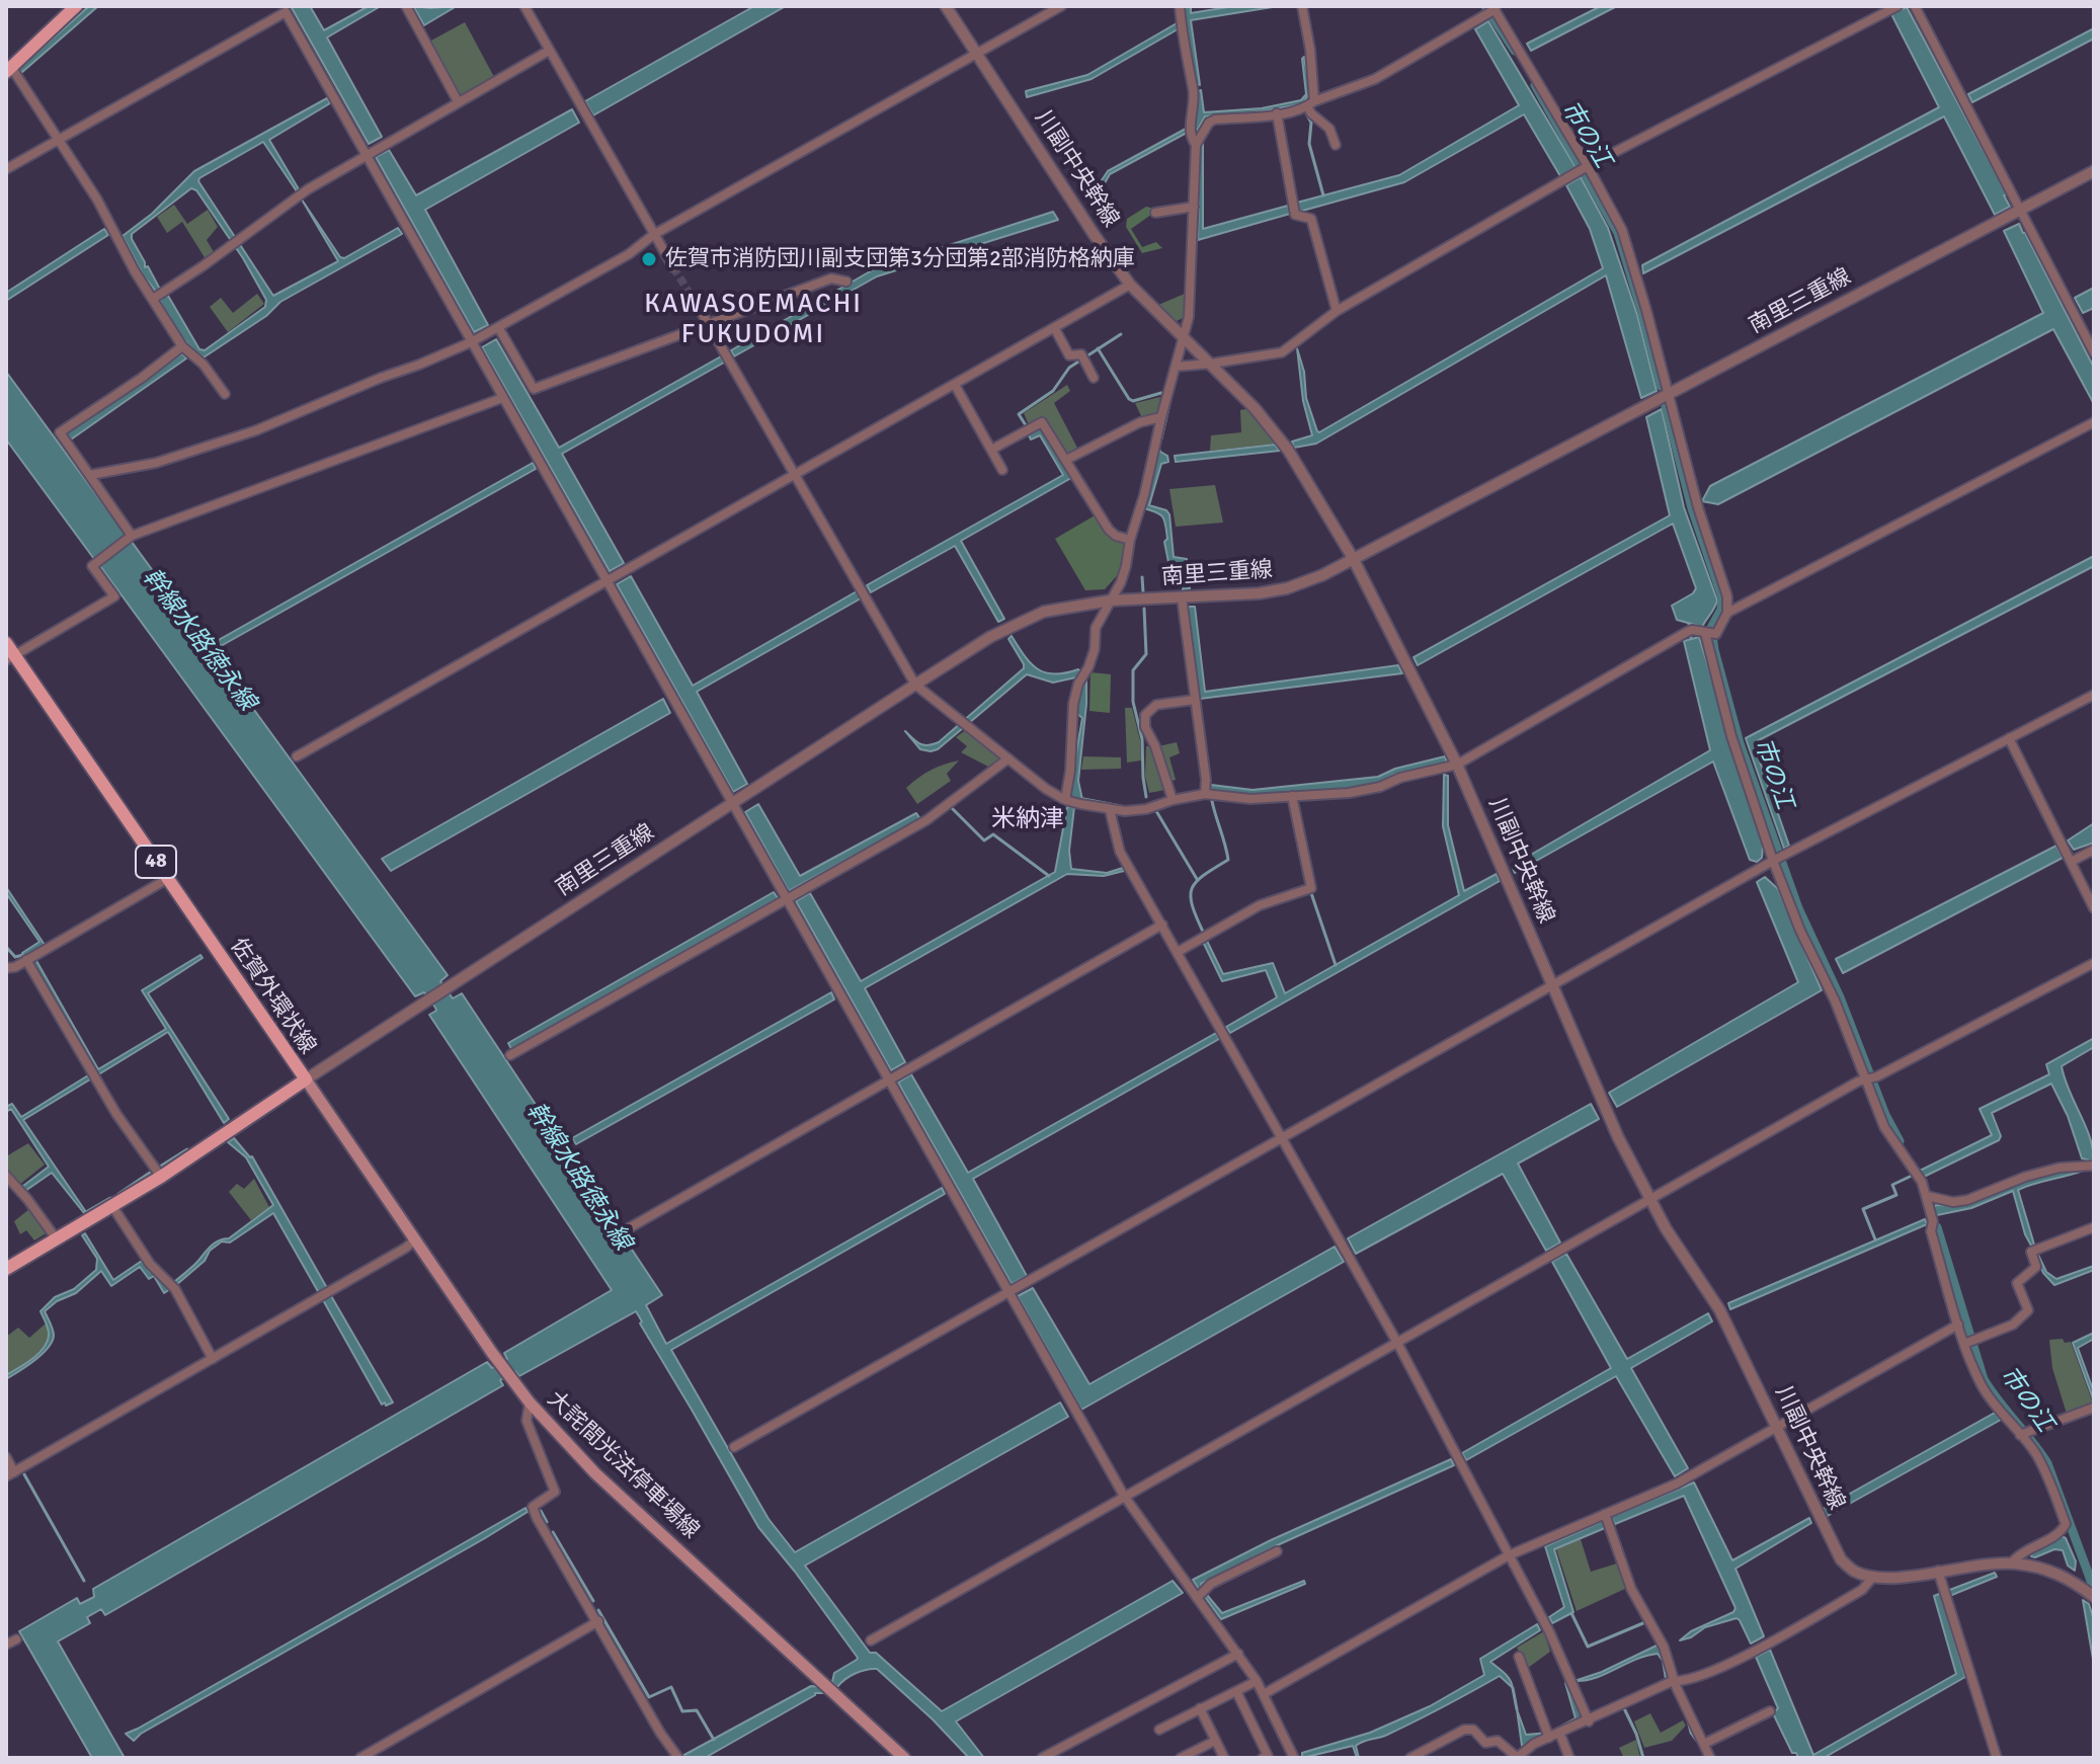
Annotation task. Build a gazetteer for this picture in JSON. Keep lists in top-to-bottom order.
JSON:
{
  "streets": {
    "main road": ["48", "佐賀外環状線", "大詫間光法停車場線"],
    "street": ["川副中央幹線", "南里三重線"]
  },
  "crossings": [
    ["川副中央幹線", "南里三重線"],
    ["南里三重線", "佐賀外環状線"],
    ["南里三重線", "大詫間光法停車場線"],
    ["佐賀外環状線", "大詫間光法停車場線"]
  ],
  "districts": ["KAWASOEMACHI FUKUDOMI", "米納津"],
  "water": ["市の江", "幹線水路徳永線"],
  "places": ["佐賀市消防団川副支団第3分団第2部消防格納庫"]
}
